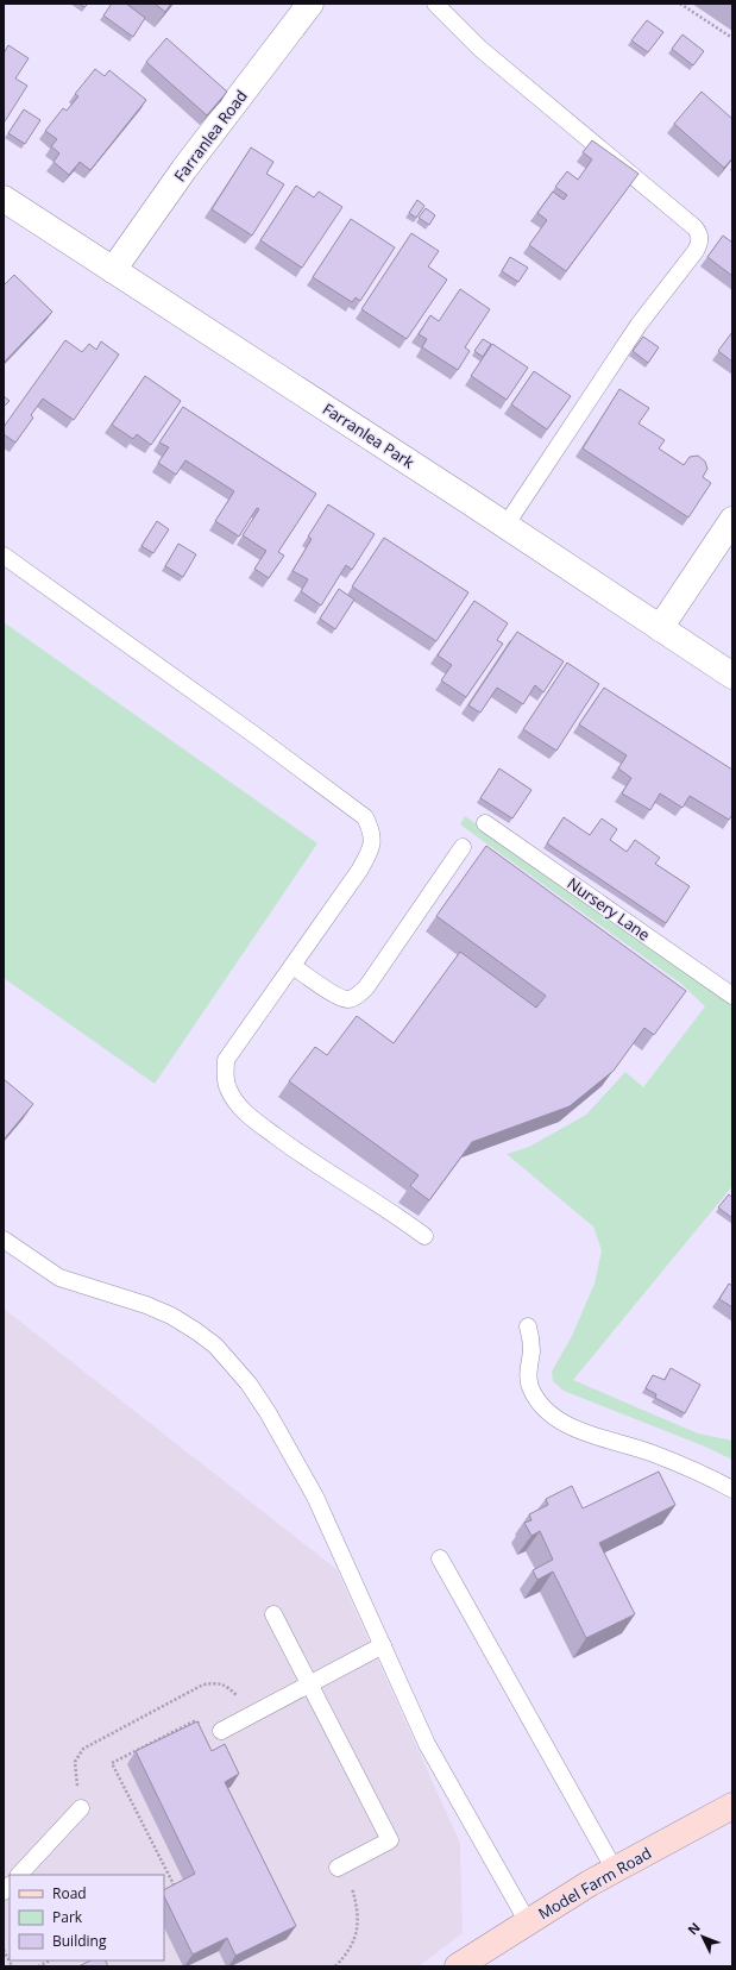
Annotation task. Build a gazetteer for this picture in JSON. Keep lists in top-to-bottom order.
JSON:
{
  "streets": {
    "main road": ["Model Farm Road"],
    "street": ["Farranlea Road", "Farranlea Park"],
    "lane": ["Nursery Lane"]
  },
  "crossings": [
    ["Farranlea Road", "Farranlea Park"]
  ],
  "legend": ["Road", "Park", "Building"],
  "north": "top left"
}
